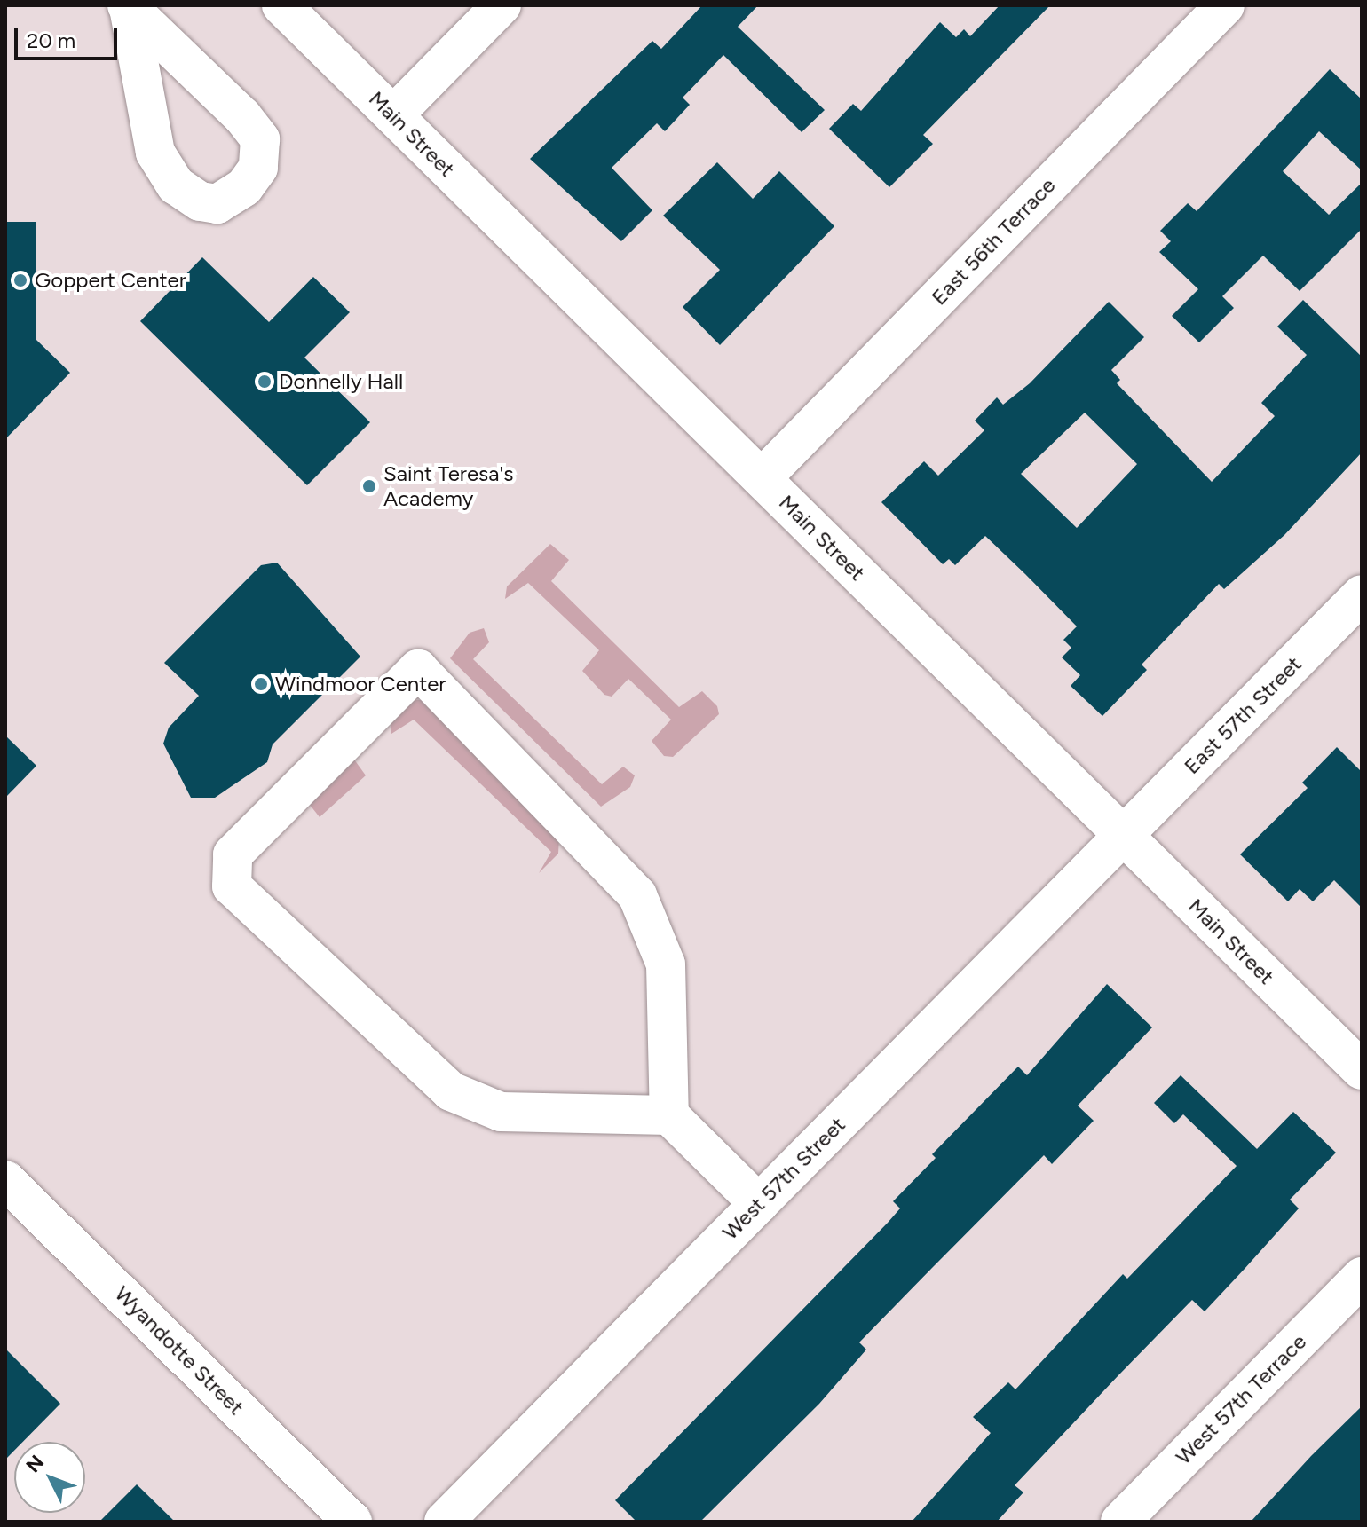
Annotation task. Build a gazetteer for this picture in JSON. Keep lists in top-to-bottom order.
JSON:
{
  "streets": {
    "street": [
      "Main Street",
      "East 56th Terrace",
      "East 57th Street",
      "West 57th Street",
      "Wyandotte Street",
      "West 57th Terrace"
    ]
  },
  "crossings": [
    ["Main Street", "East 56th Terrace"],
    ["Main Street", "East 57th Street"],
    ["Main Street", "West 57th Street"],
    ["East 57th Street", "West 57th Street"]
  ],
  "places": [
    "Goppert Center",
    "Donnelly Hall",
    "Saint Teresa's Academy",
    "Windmoor Center"
  ],
  "scale_bar": "20 m",
  "north": "top left"
}
